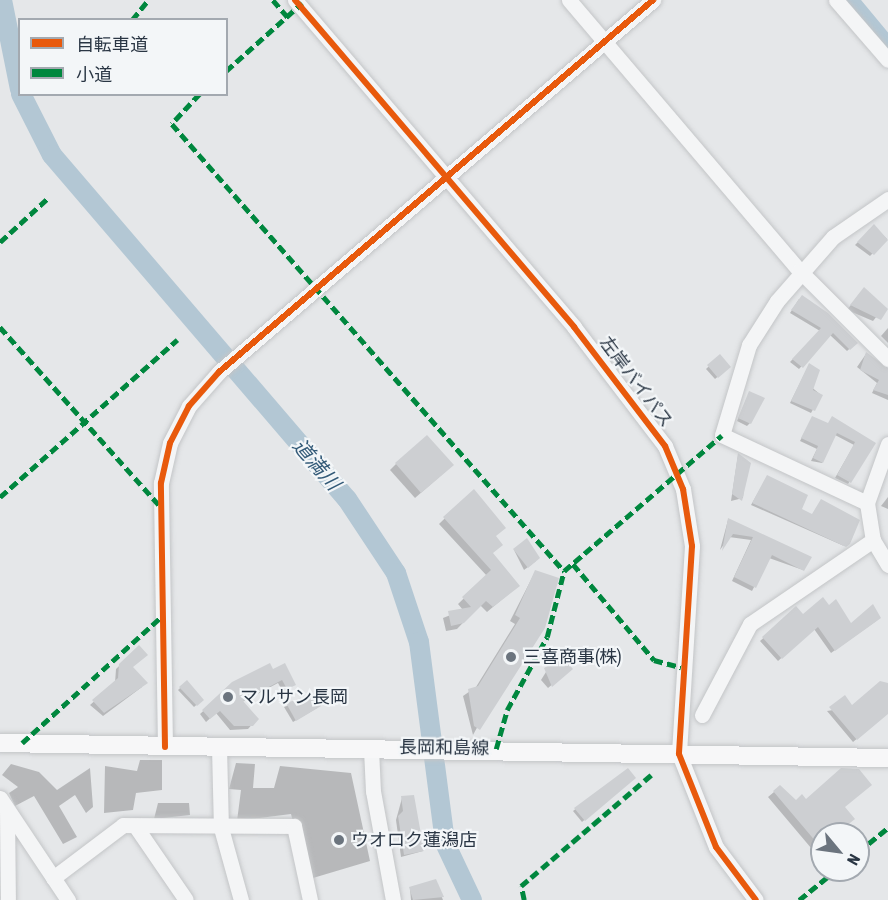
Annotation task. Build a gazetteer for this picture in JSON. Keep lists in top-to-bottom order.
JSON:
{
  "streets": {
    "main road": ["長岡和島線"],
    "street": ["左岸バイパス"]
  },
  "crossings": [
    ["左岸バイパス", "長岡和島線"]
  ],
  "water": ["道満川"],
  "places": ["三喜商事(株)", "マルサン長岡", "ウオロク蓮潟店"],
  "legend": ["自転車道", "小道"],
  "north": "bottom right"
}
